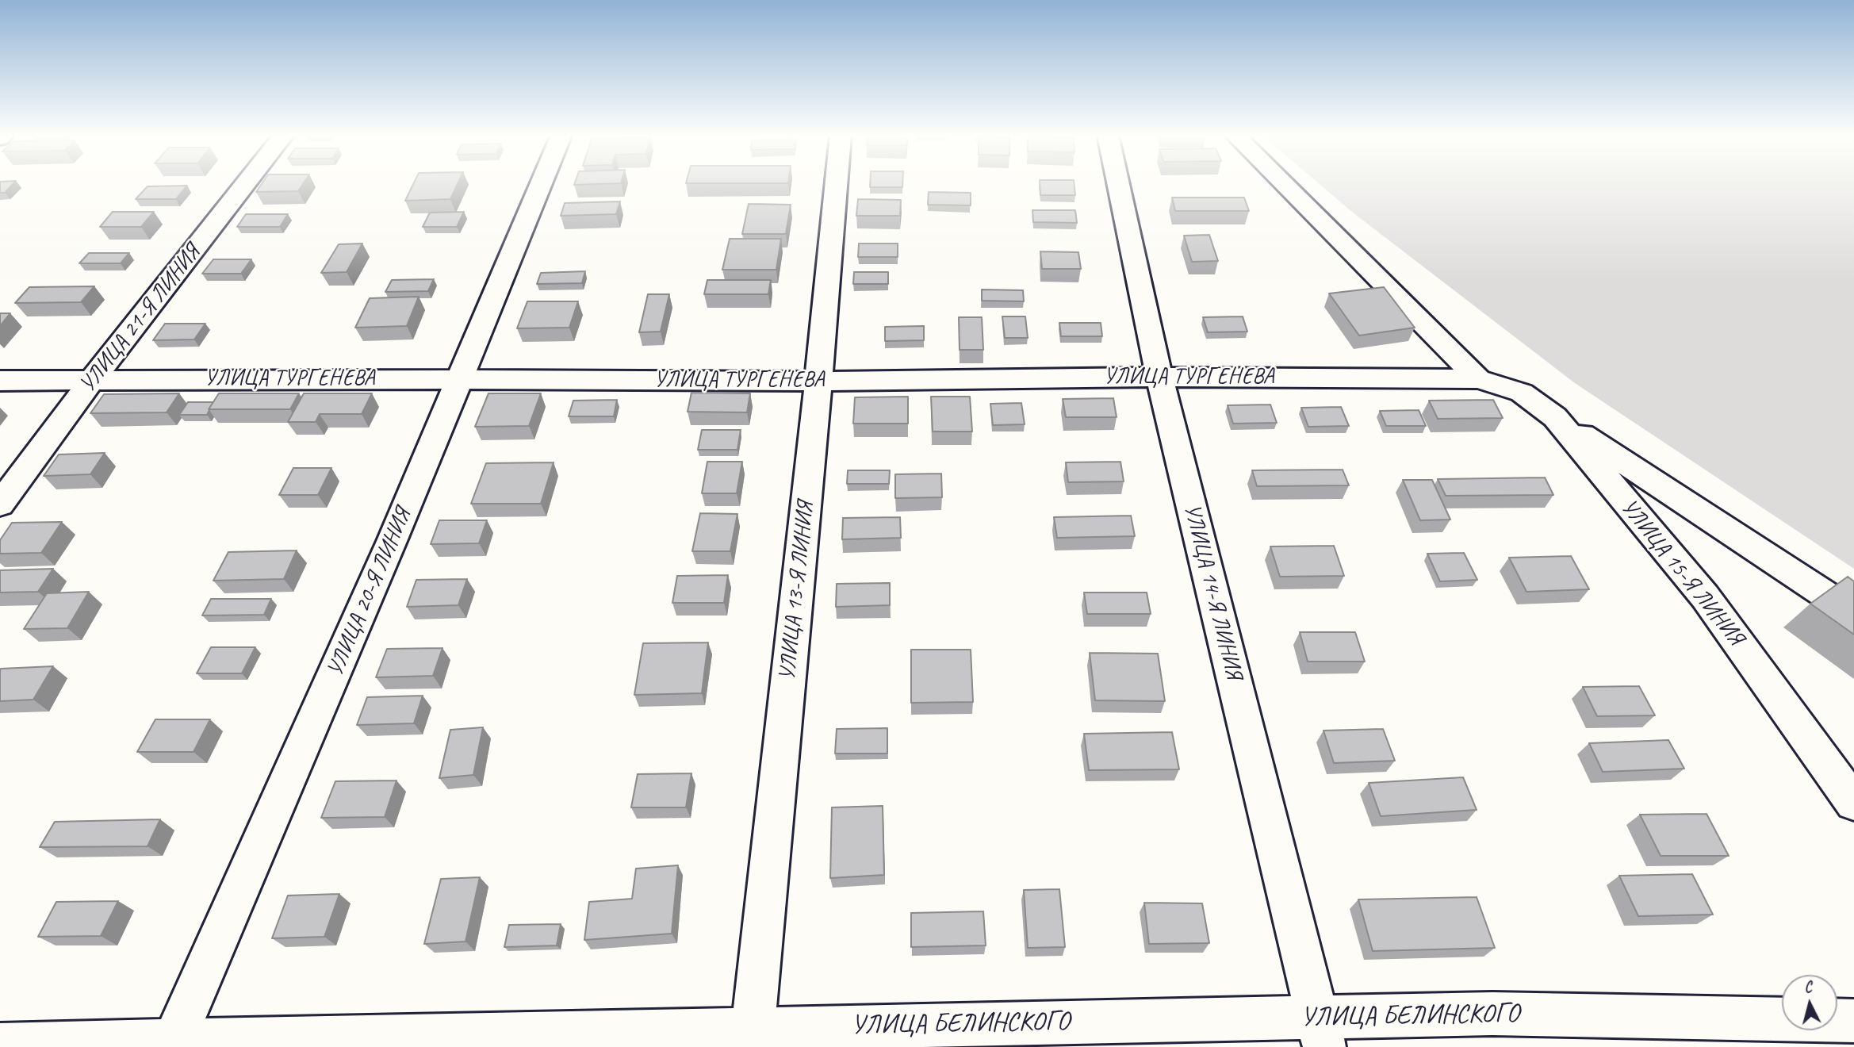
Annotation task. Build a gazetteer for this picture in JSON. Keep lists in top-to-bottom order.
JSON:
{
  "streets": {
    "street": [
      "УЛИЦА 21-Я ЛИНИЯ",
      "УЛИЦА ТУРГЕНЕВА",
      "УЛИЦА 15-Я ЛИНИЯ",
      "УЛИЦА 13-Я ЛИНИЯ",
      "УЛИЦА 14-Я ЛИНИЯ",
      "УЛИЦА 20-Я ЛИНИЯ",
      "УЛИЦА БЕЛИНСКОГО"
    ]
  },
  "crossings": [
    ["УЛИЦА 21-Я ЛИНИЯ", "УЛИЦА ТУРГЕНЕВА"],
    ["УЛИЦА ТУРГЕНЕВА", "УЛИЦА 15-Я ЛИНИЯ"],
    ["УЛИЦА ТУРГЕНЕВА", "УЛИЦА 13-Я ЛИНИЯ"],
    ["УЛИЦА ТУРГЕНЕВА", "УЛИЦА 14-Я ЛИНИЯ"],
    ["УЛИЦА ТУРГЕНЕВА", "УЛИЦА 20-Я ЛИНИЯ"],
    ["УЛИЦА 13-Я ЛИНИЯ", "УЛИЦА БЕЛИНСКОГО"],
    ["УЛИЦА 14-Я ЛИНИЯ", "УЛИЦА БЕЛИНСКОГО"],
    ["УЛИЦА 20-Я ЛИНИЯ", "УЛИЦА БЕЛИНСКОГО"]
  ],
  "north": "top"
}
